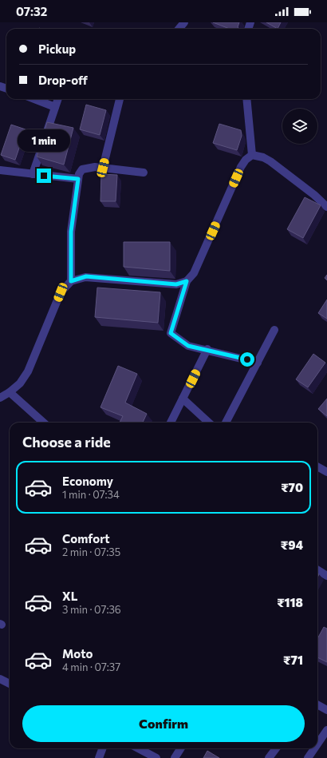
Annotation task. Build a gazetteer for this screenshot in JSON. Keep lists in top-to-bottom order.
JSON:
{
  "page": {
    "status": "07:32",
    "banner": ["Pickup", "Drop-off"],
    "bubble": "1 min",
    "heading": "Choose a ride",
    "list": [
      {
        "name": "Economy",
        "note": "1 min · 07:34",
        "value": "₹70"
      },
      {
        "name": "Comfort",
        "note": "2 min · 07:35",
        "value": "₹94"
      },
      {
        "name": "XL",
        "note": "3 min · 07:36",
        "value": "₹118"
      },
      {
        "name": "Moto",
        "note": "4 min · 07:37",
        "value": "₹71"
      }
    ],
    "buttons": "Confirm"
  }
}
